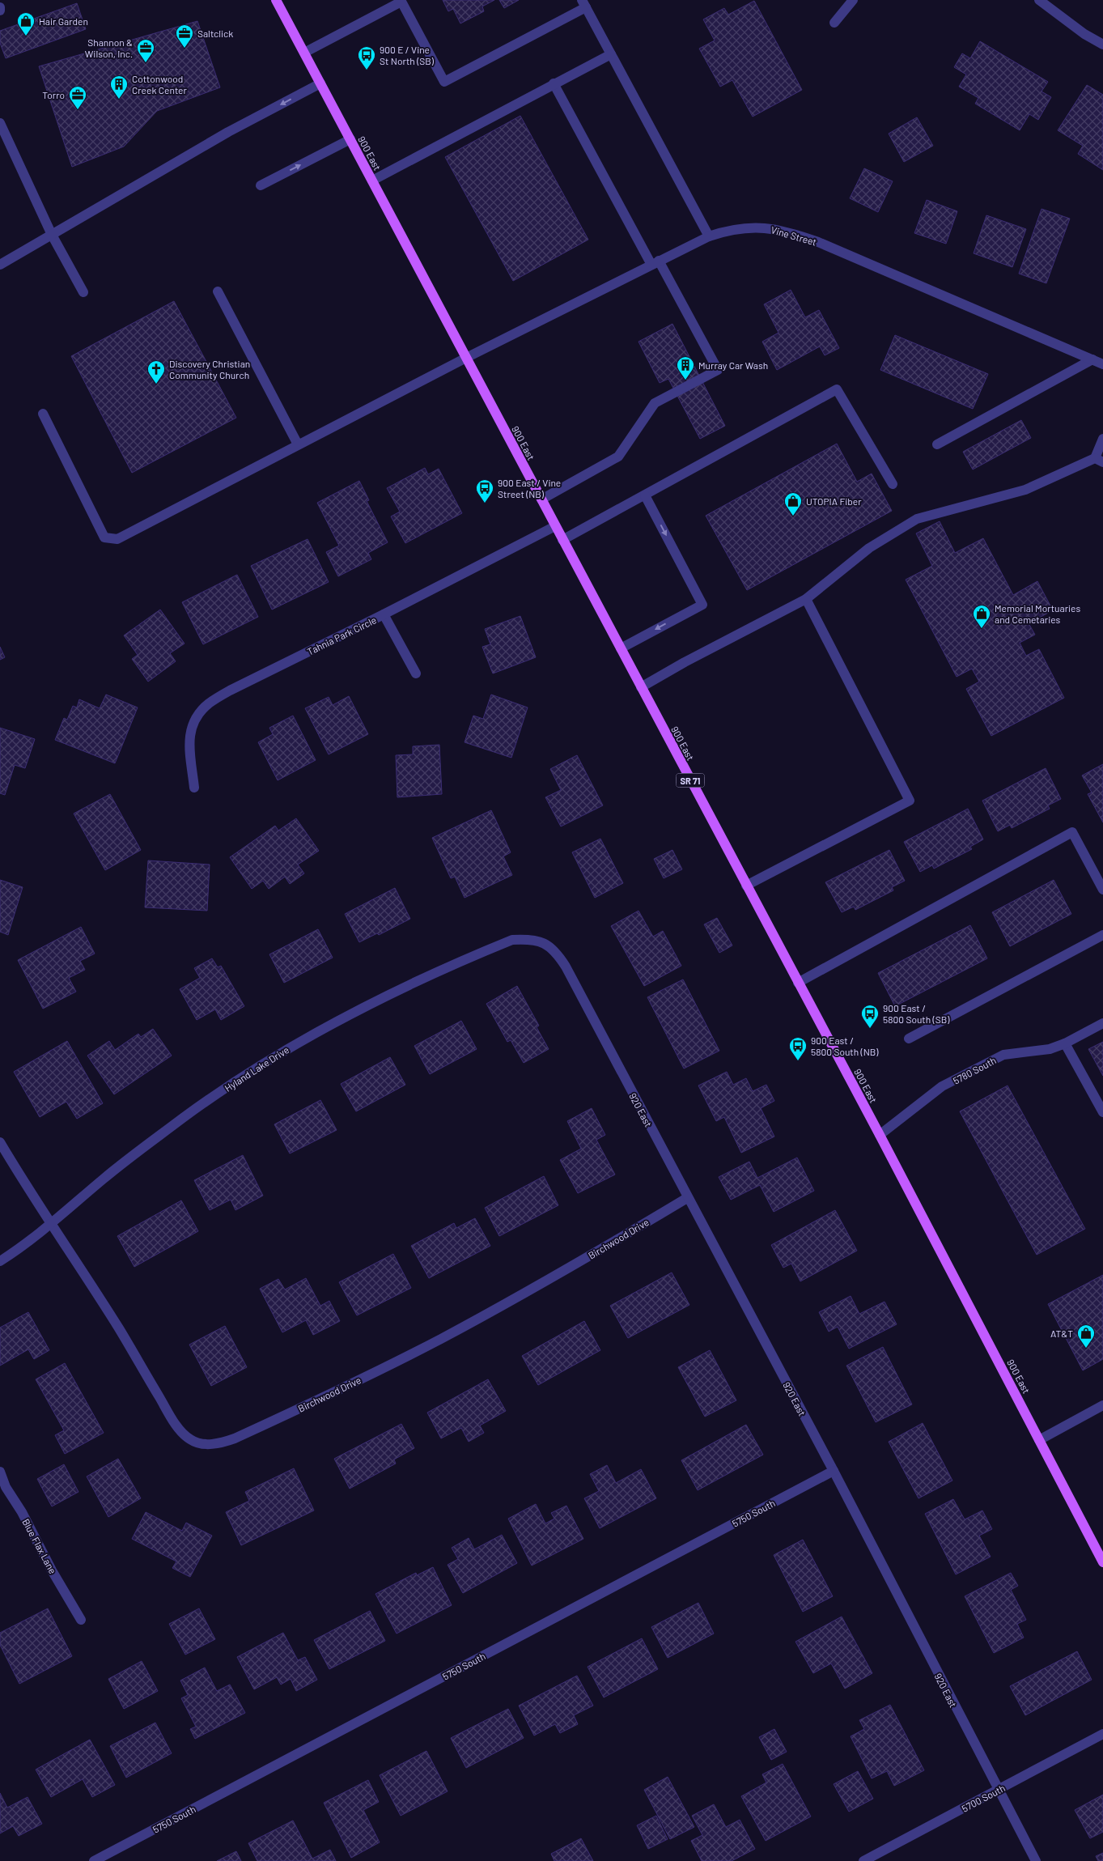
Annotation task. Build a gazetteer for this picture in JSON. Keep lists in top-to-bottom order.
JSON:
{
  "streets": {
    "main road": ["900 East", "SR 71"],
    "street": [
      "Vine Street",
      "Tahnia Park Circle",
      "Hyland Lake Drive",
      "5780 South",
      "920 East",
      "Birchwood Drive",
      "5750 South",
      "Blue Flax Lane",
      "5700 South"
    ]
  },
  "crossings": [
    ["900 East", "Vine Street"],
    ["900 East", "Tahnia Park Circle"],
    ["900 East", "5780 South"],
    ["Hyland Lake Drive", "920 East"],
    ["Hyland Lake Drive", "Birchwood Drive"],
    ["920 East", "Birchwood Drive"],
    ["920 East", "5750 South"],
    ["920 East", "5700 South"]
  ],
  "places": {
    "shop": [
      "Hair Garden",
      "UTOPIA Fiber",
      "Memorial Mortuaries and Cemetaries",
      "AT&T"
    ],
    "office": ["Saltclick", "Shannon & Wilson, Inc.", "Torro"],
    "bus stop": [
      "900 E / Vine St North (SB)",
      "900 East / Vine Street (NB)",
      "900 East / 5800 South (SB)",
      "900 East / 5800 South (NB)"
    ],
    "building": ["Cottonwood Creek Center", "Murray Car Wash"],
    "church": ["Discovery Christian Community Church"]
  }
}
